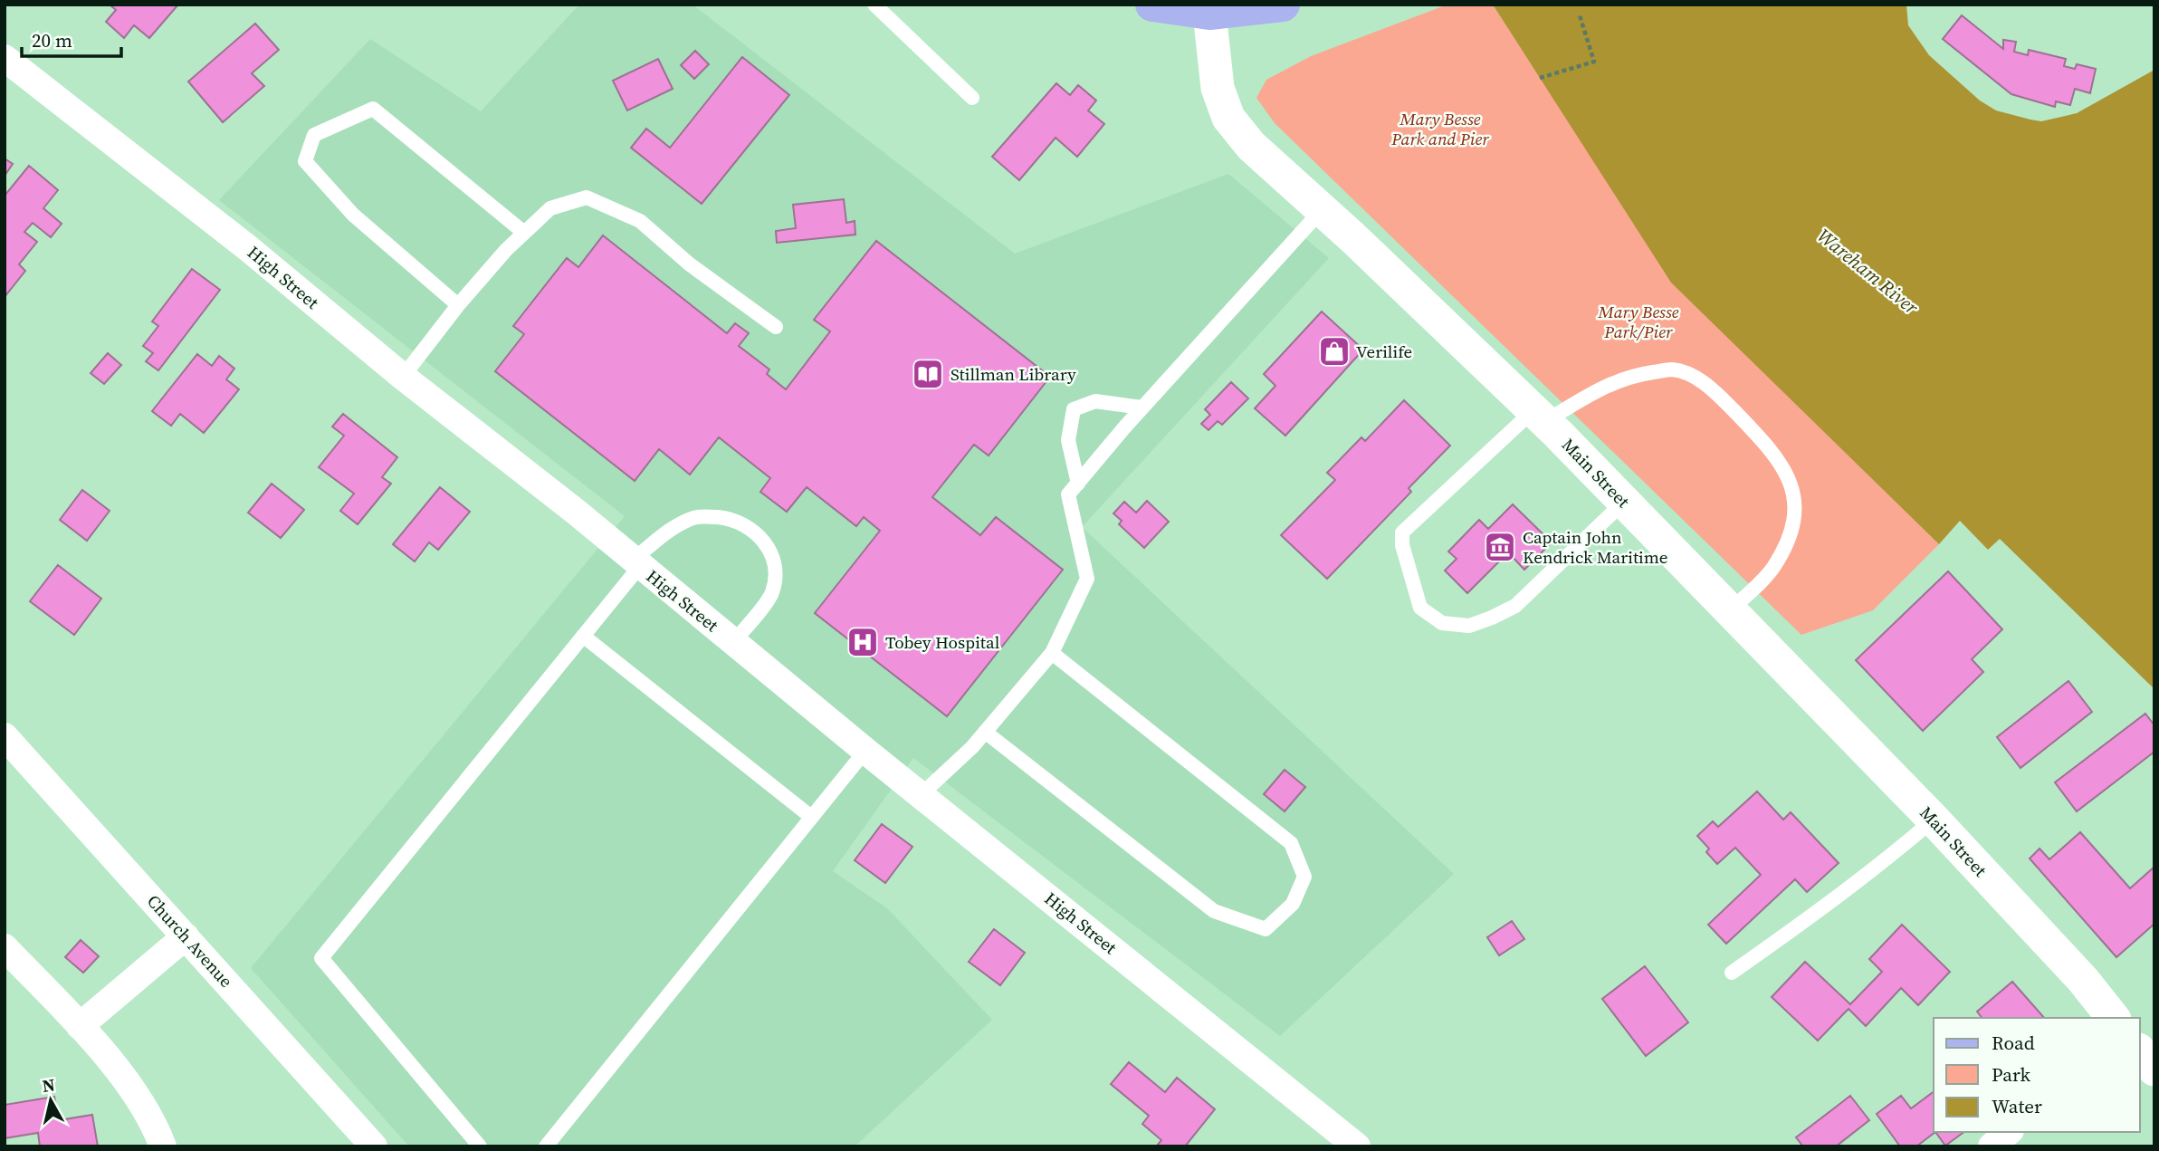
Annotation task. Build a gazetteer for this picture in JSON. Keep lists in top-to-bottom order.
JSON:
{
  "streets": {
    "street": ["High Street", "Main Street", "Church Avenue"]
  },
  "water": ["Wareham River"],
  "parks": ["Mary Besse Park and Pier", "Mary Besse Park/Pier"],
  "places": {
    "shop": ["Verilife"],
    "library": ["Stillman Library"],
    "museum": ["Captain John Kendrick Maritime"],
    "hospital": ["Tobey Hospital"]
  },
  "legend": ["Road", "Park", "Water"],
  "scale_bar": "20 m",
  "north": "top"
}
